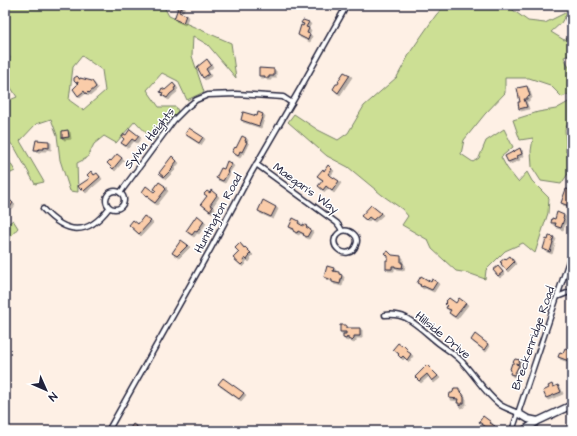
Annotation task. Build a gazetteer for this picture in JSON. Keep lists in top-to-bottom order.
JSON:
{
  "streets": {
    "street": [
      "Sylvia Heights",
      "Maegan's Way",
      "Huntington Road",
      "Hillside Drive",
      "Breckenridge Road"
    ]
  },
  "crossings": [
    ["Sylvia Heights", "Huntington Road"],
    ["Maegan's Way", "Huntington Road"],
    ["Hillside Drive", "Breckenridge Road"]
  ],
  "north": "bottom right"
}
